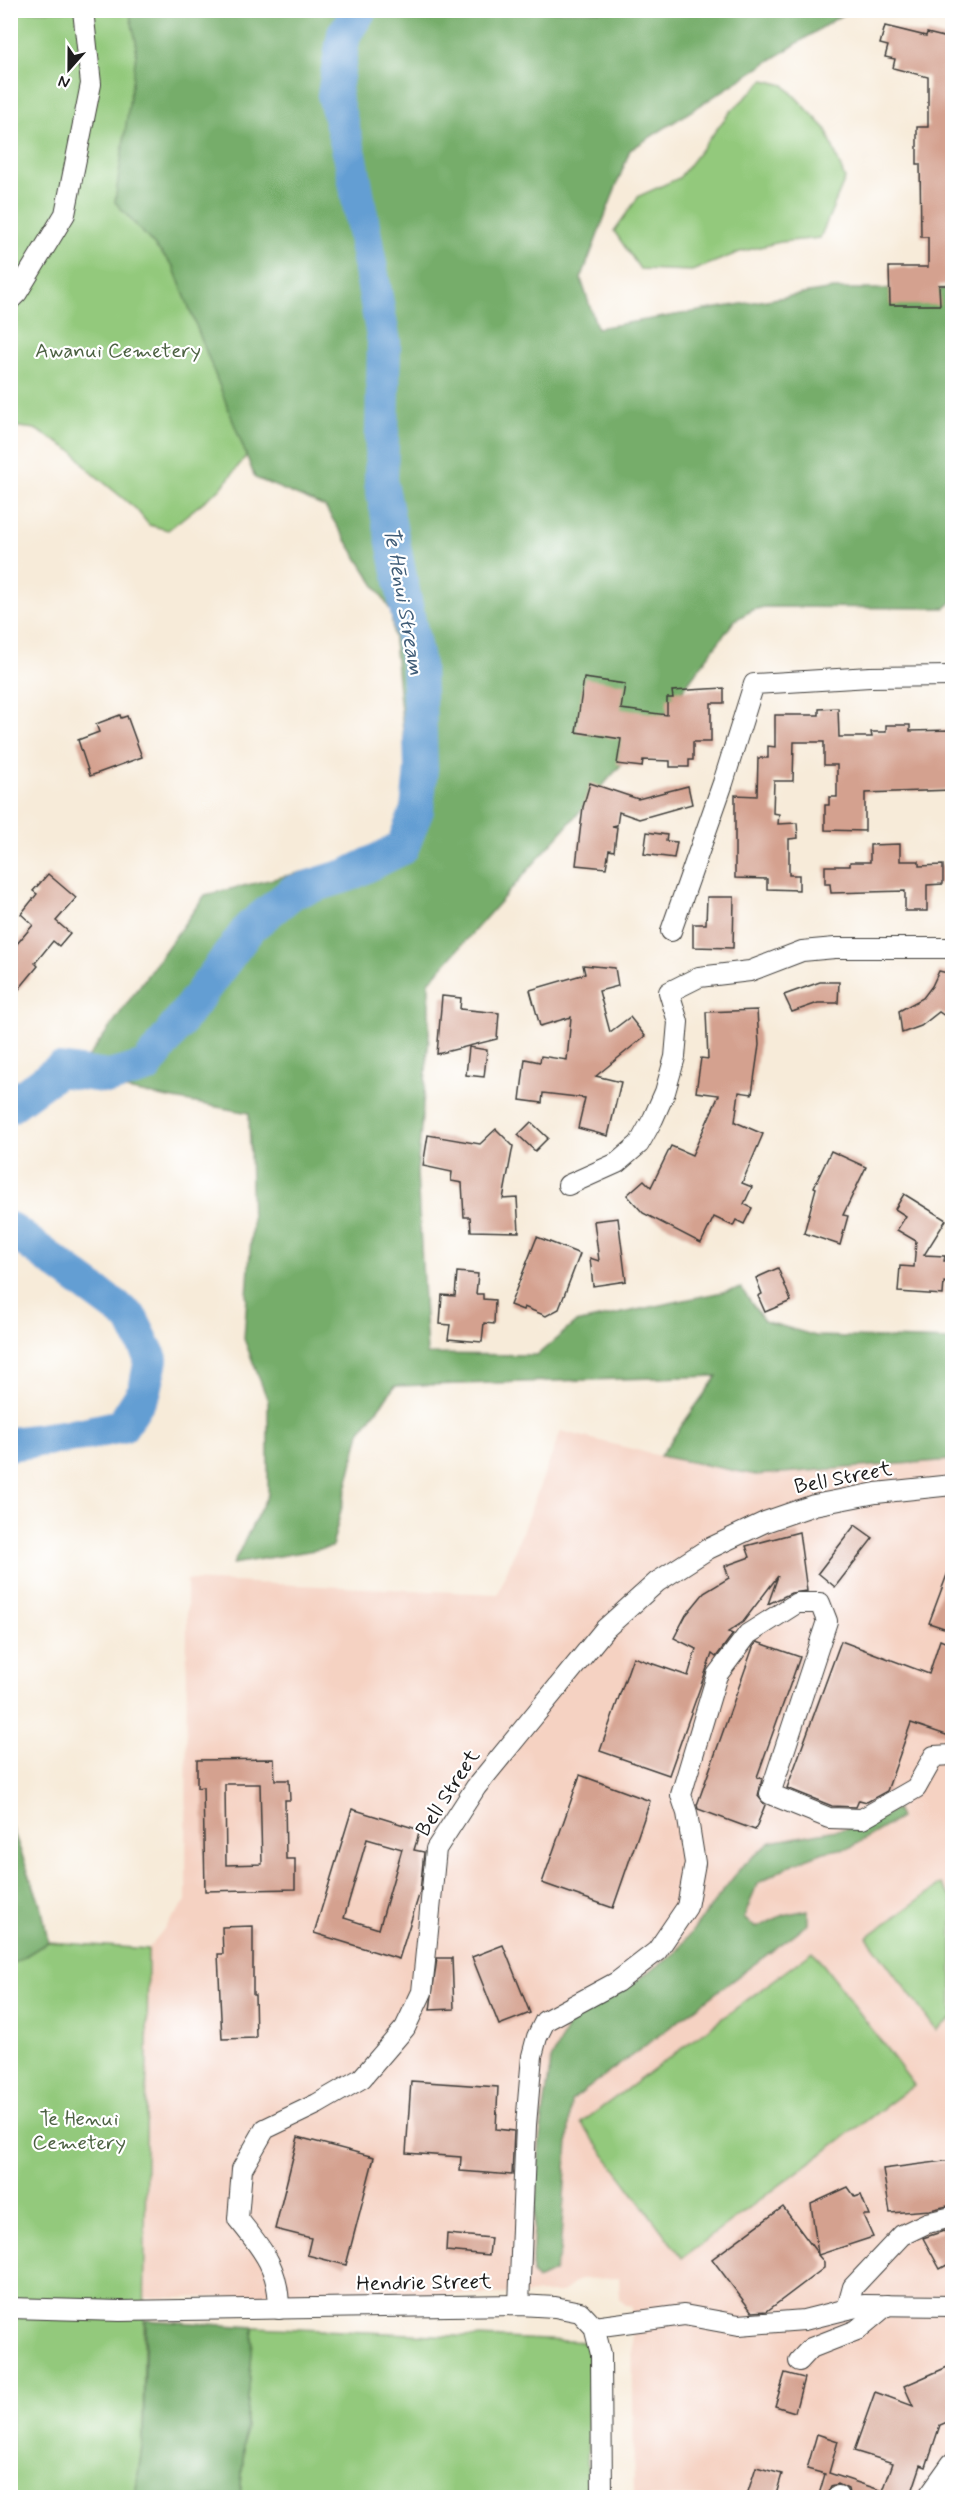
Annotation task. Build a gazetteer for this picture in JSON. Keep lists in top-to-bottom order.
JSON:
{
  "streets": {
    "street": ["Bell Street", "Hendrie Street"]
  },
  "crossings": [
    ["Bell Street", "Hendrie Street"]
  ],
  "water": ["Te Hēnui Stream"],
  "parks": ["Awanui Cemetery", "Te Henui Cemetery"],
  "north": "bottom"
}
